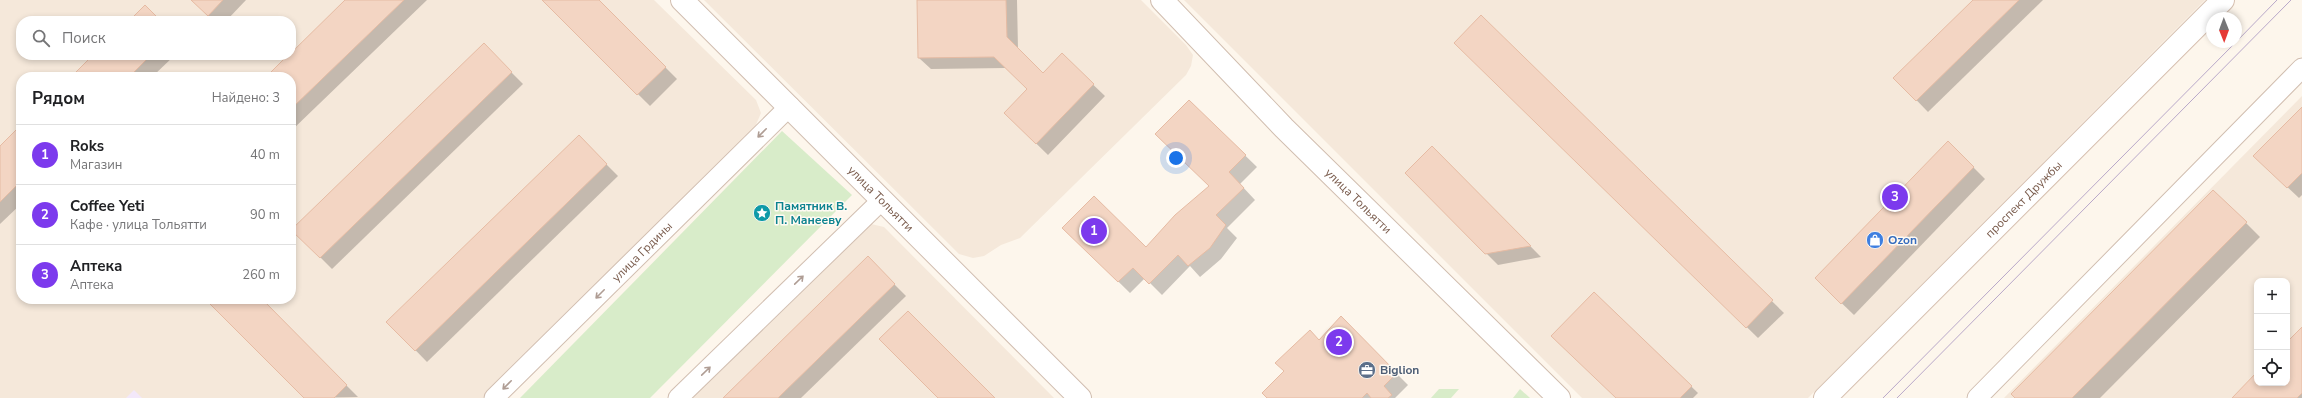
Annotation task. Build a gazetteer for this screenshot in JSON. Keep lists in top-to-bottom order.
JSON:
{
  "streets": {
    "street": ["улица Тольятти", "проспект Дружбы", "улица Грдины"]
  },
  "crossings": [
    ["улица Тольятти", "улица Грдины"]
  ],
  "places": {
    "place": ["Памятник В. П. Манееву"],
    "shop": ["Ozon"],
    "office": ["Biglion"]
  },
  "north": "bottom",
  "page": {
    "search": "Поиск",
    "heading": ["Рядом", "Найдено: 3"],
    "list": [
      {
        "mark": "1",
        "name": "Roks",
        "note": "Магазин",
        "value": "40 m"
      },
      {
        "mark": "2",
        "name": "Coffee Yeti",
        "note": "Кафе · улица Тольятти",
        "value": "90 m"
      },
      {
        "mark": "3",
        "name": "Аптека",
        "note": "Аптека",
        "value": "260 m"
      }
    ],
    "pins": ["3", "1", "2"],
    "map_buttons": ["+", "−"]
  }
}
